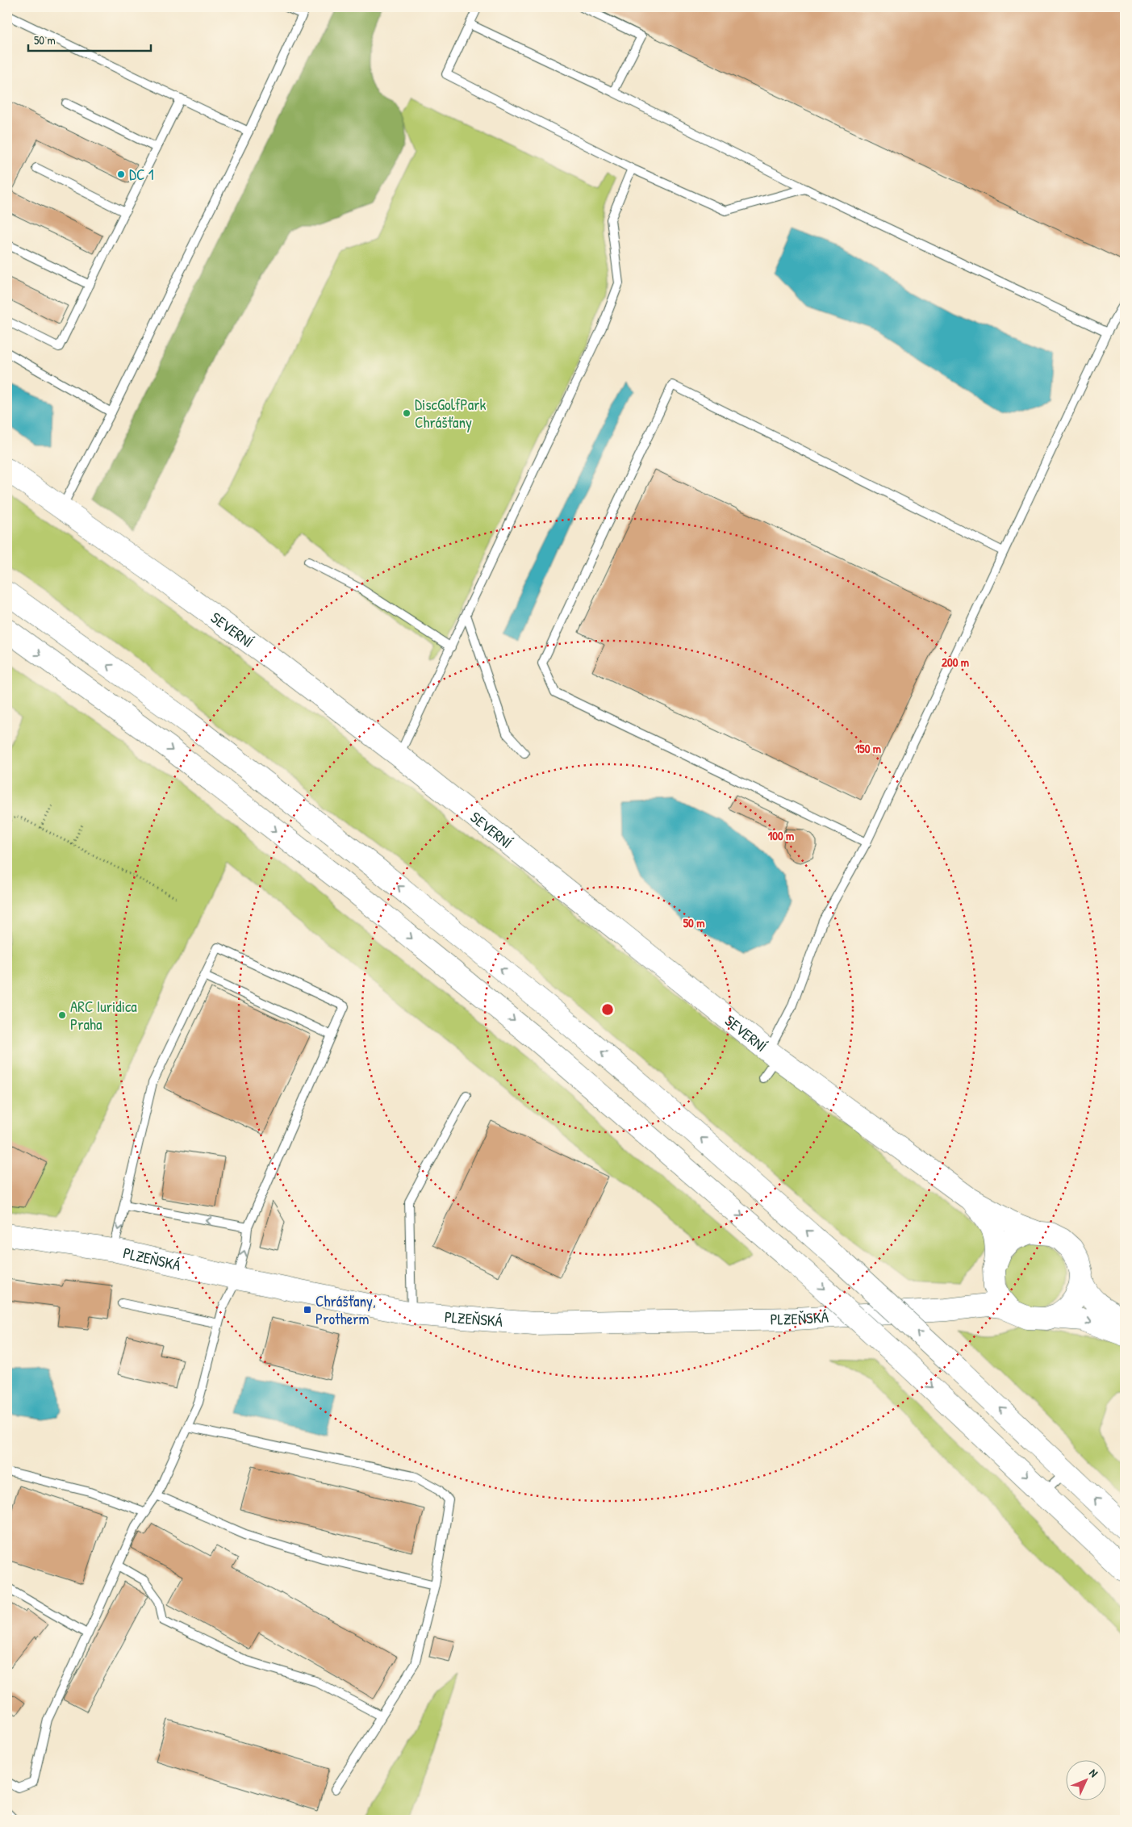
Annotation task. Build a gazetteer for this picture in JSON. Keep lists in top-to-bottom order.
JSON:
{
  "streets": {
    "main road": ["SEVERNÍ", "PLZEŇSKÁ"]
  },
  "crossings": [
    ["SEVERNÍ", "PLZEŇSKÁ"]
  ],
  "places": {
    "other": ["DC 1", "DiscGolfPark Chrášťany", "ARC Iuridica Praha"],
    "transit": ["Chrášťany, Protherm"]
  },
  "scale_bar": "50 m",
  "north": "top right",
  "rings": [
    "200 m",
    "150 m",
    "100 m",
    "50 m"
  ]
}
